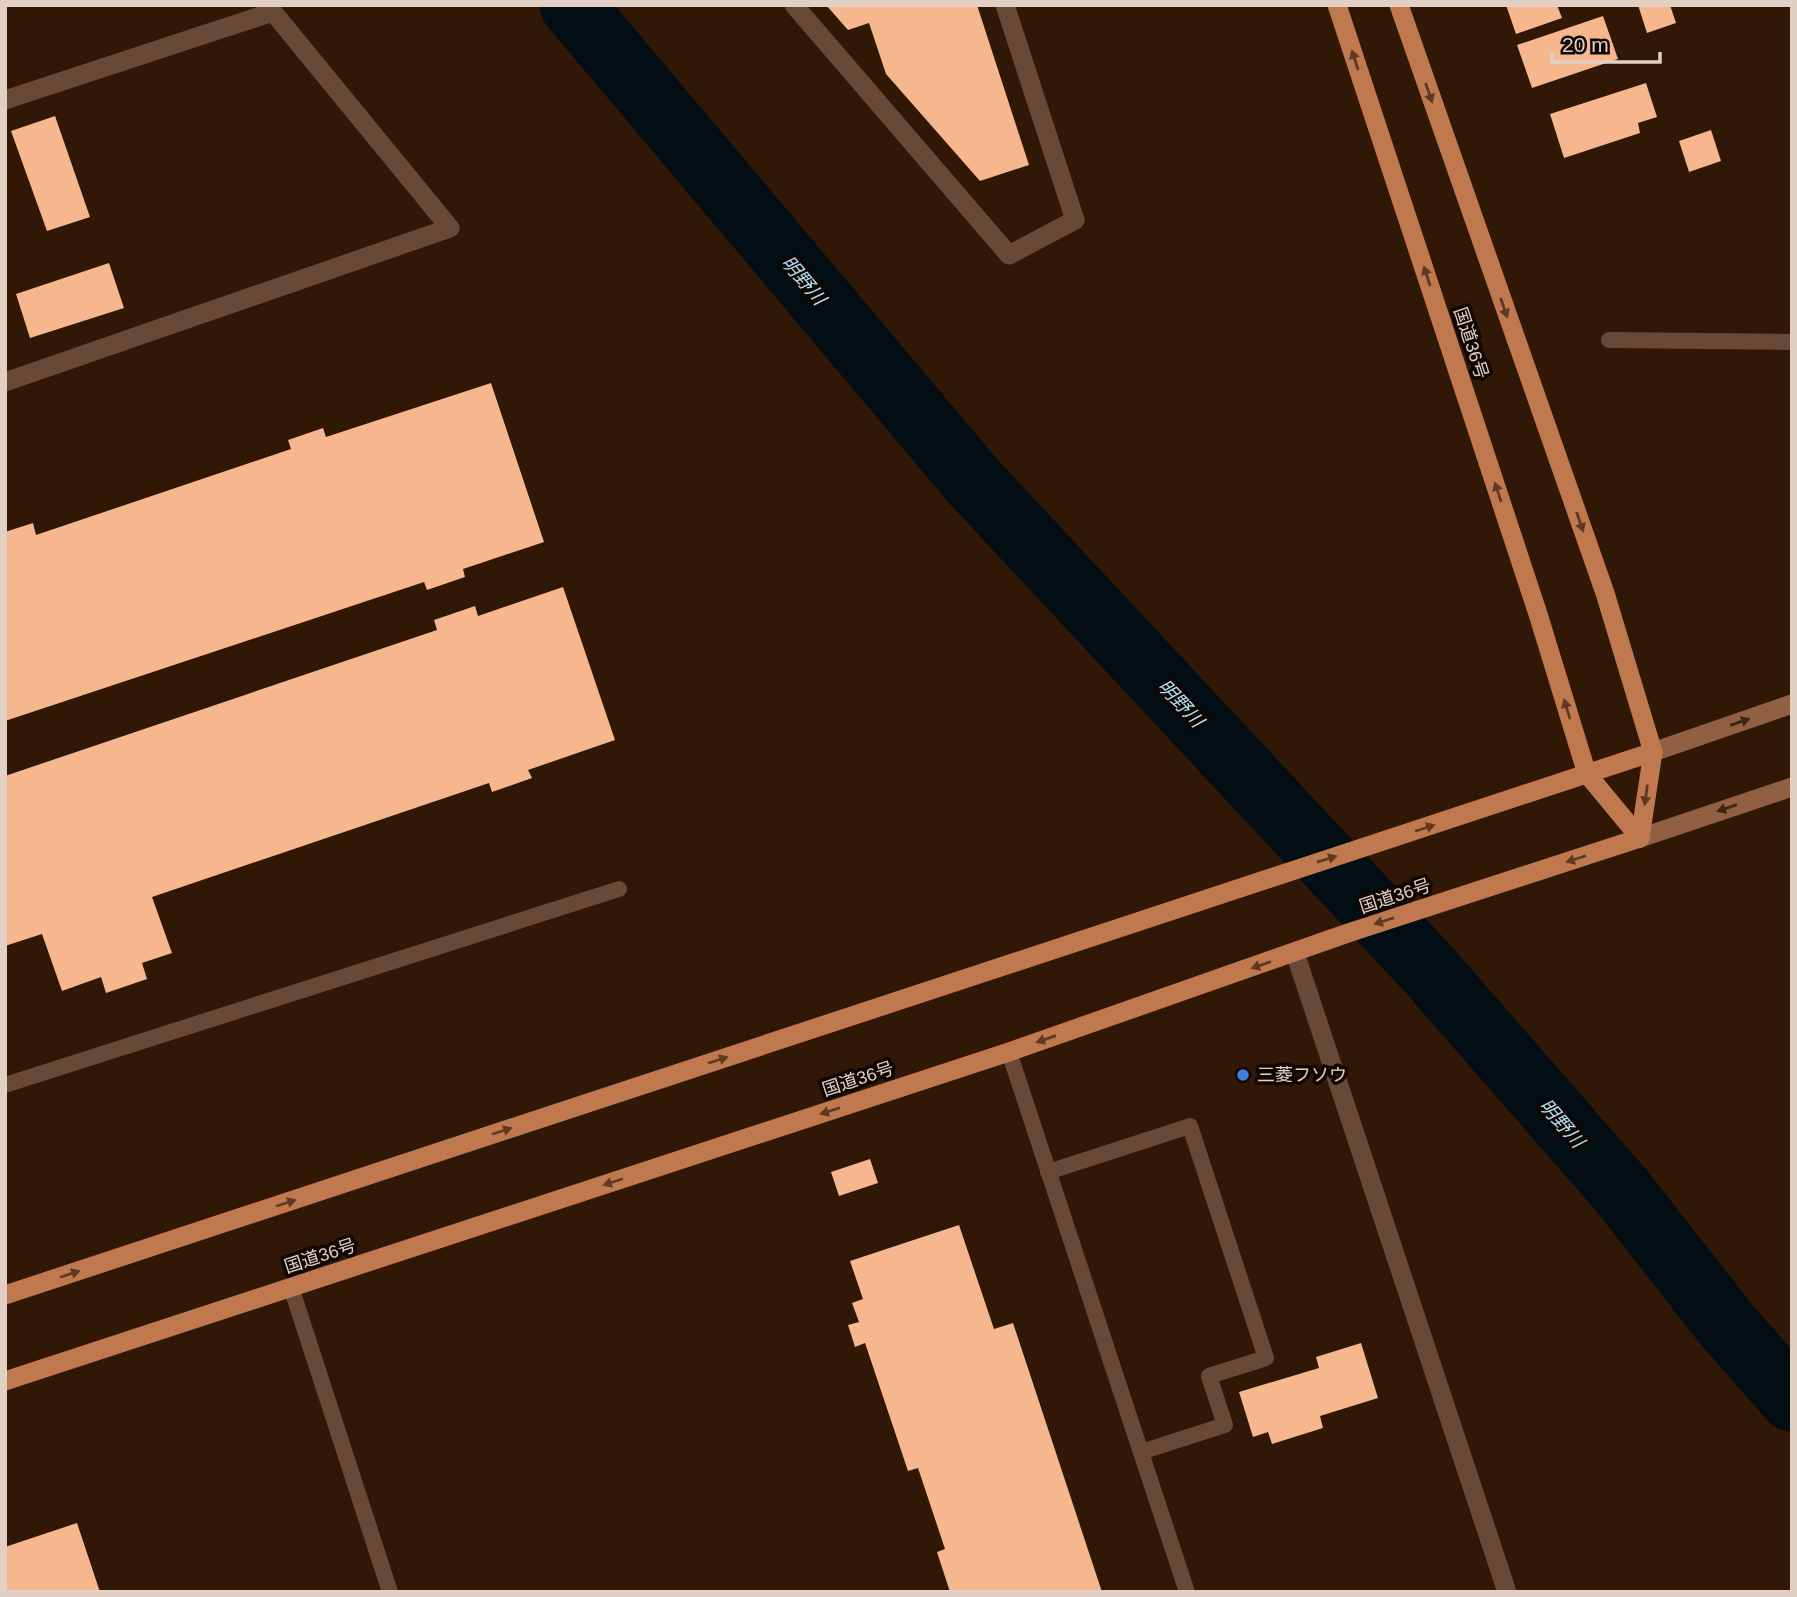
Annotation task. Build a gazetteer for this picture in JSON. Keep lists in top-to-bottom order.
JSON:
{
  "streets": {
    "highway": ["国道36号"]
  },
  "water": ["明野川"],
  "places": ["三菱フソウ"],
  "scale_bar": "20 m"
}
